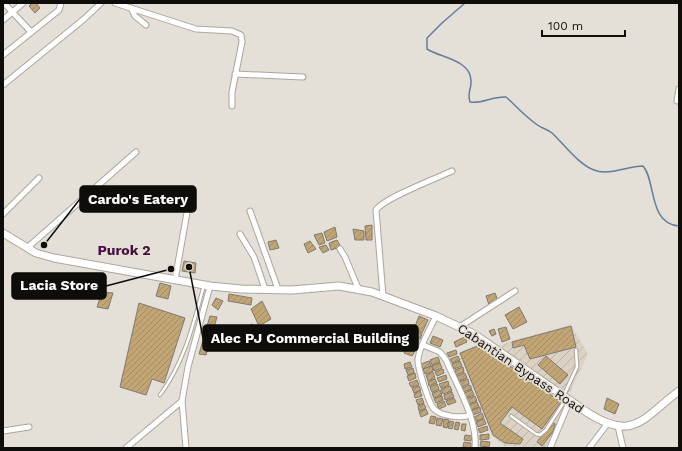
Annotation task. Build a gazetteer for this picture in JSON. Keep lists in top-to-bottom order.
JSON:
{
  "streets": {
    "main road": ["Cabantian Bypass Road"]
  },
  "districts": ["Purok 2"],
  "places": ["Cardo's Eatery", "Alec PJ Commercial Building", "Lacia Store"],
  "scale_bar": "100 m"
}
